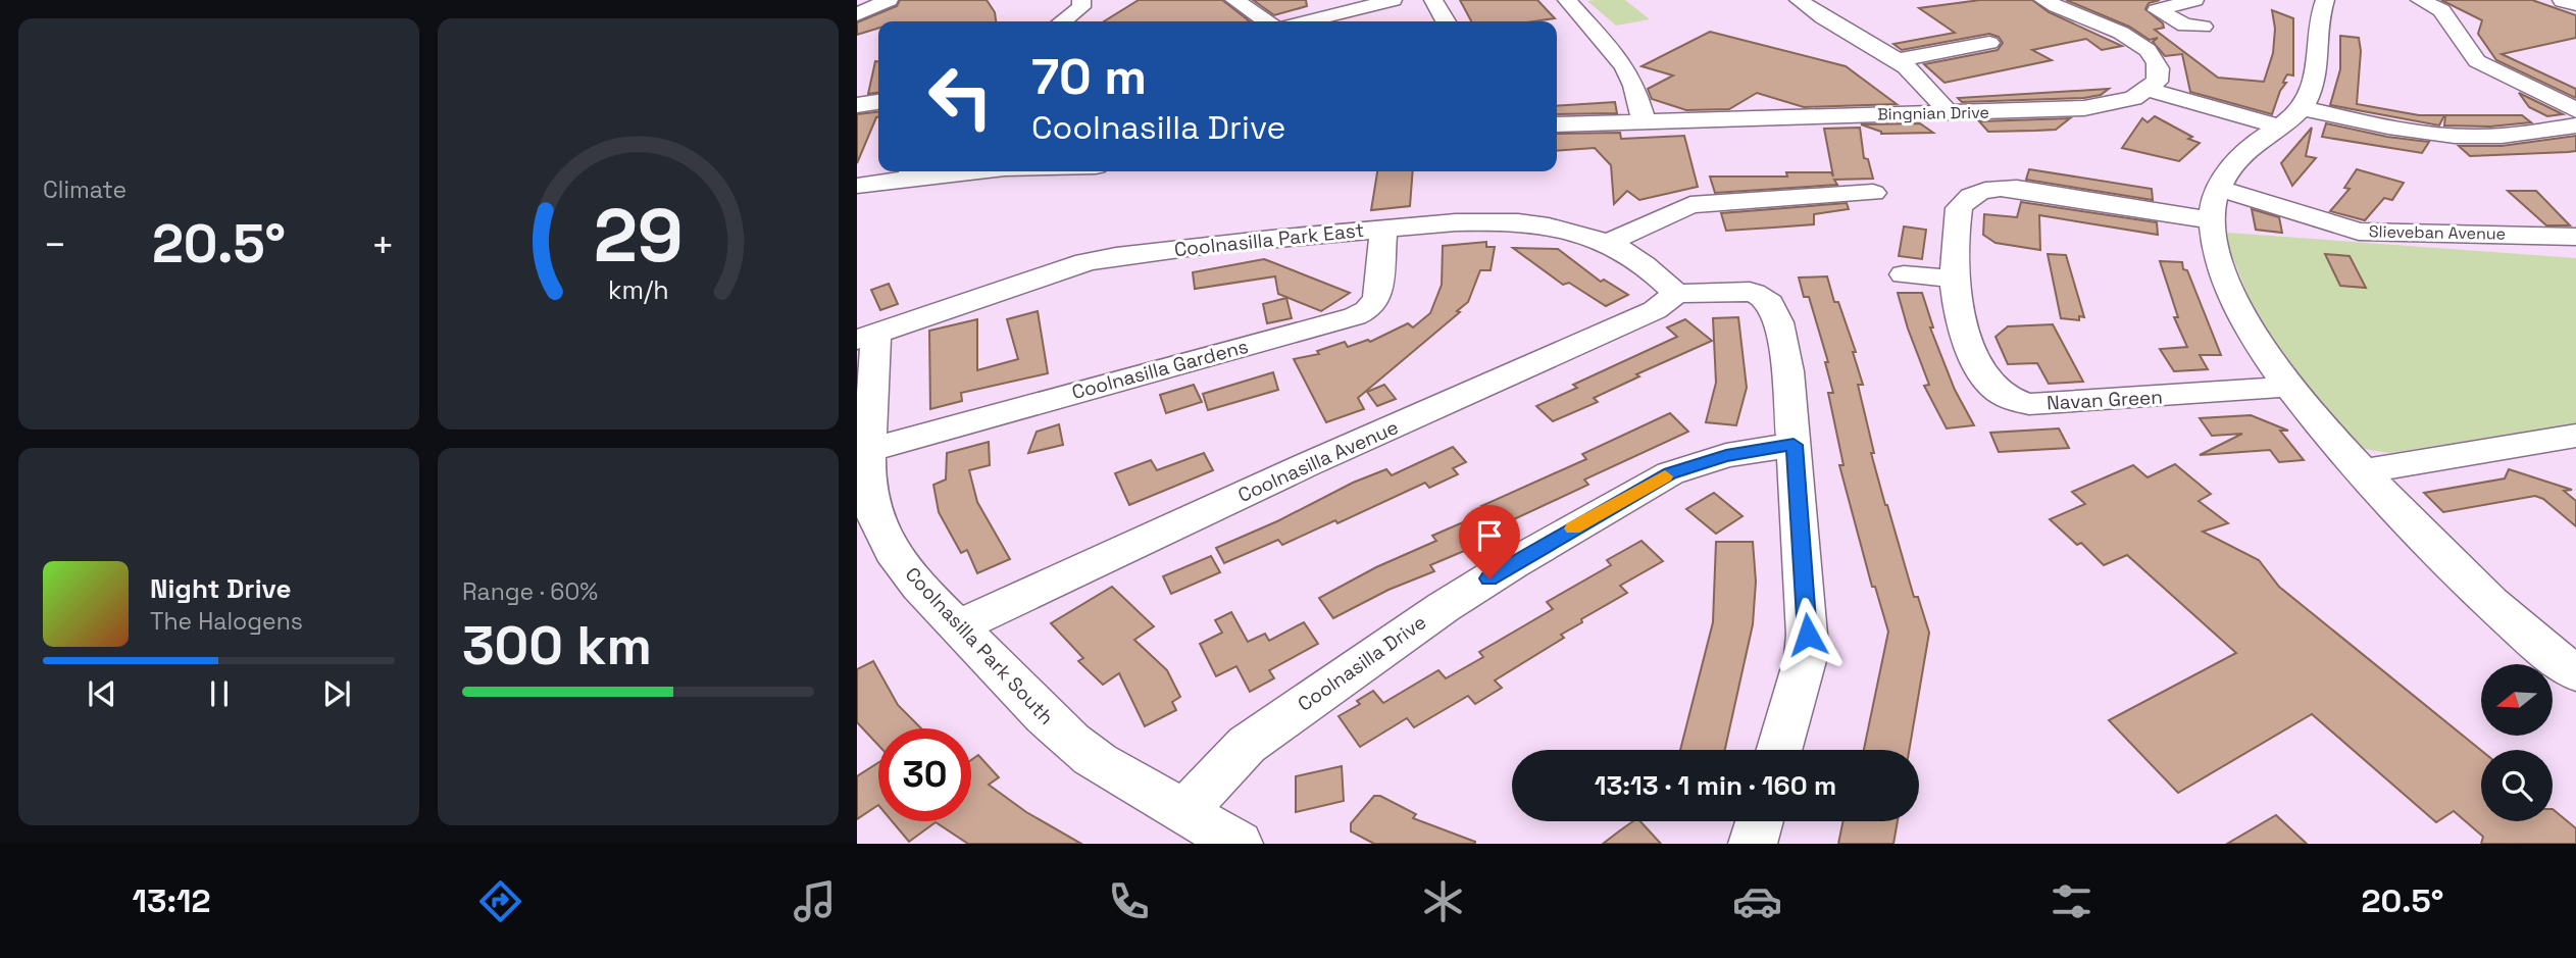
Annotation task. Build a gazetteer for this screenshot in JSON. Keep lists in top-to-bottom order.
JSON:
{
  "streets": {
    "street": [
      "Bingnian Drive",
      "Slieveban Avenue",
      "Coolnasilla Park East",
      "Coolnasilla Gardens",
      "Navan Green",
      "Coolnasilla Avenue",
      "Coolnasilla Park South",
      "Coolnasilla Drive"
    ]
  },
  "crossings": [
    ["Coolnasilla Park East", "Coolnasilla Gardens"],
    ["Coolnasilla Park East", "Coolnasilla Avenue"],
    ["Coolnasilla Park East", "Coolnasilla Park South"],
    ["Coolnasilla Gardens", "Coolnasilla Park South"],
    ["Coolnasilla Avenue", "Coolnasilla Park South"],
    ["Coolnasilla Park South", "Coolnasilla Drive"]
  ],
  "north": "left",
  "page": {
    "tile": [
      "Climate",
      ["Range · 60%", "300 km"]
    ],
    "turn": ["70 m", "Coolnasilla Drive"],
    "heat": ["−", "20.5°", "+"],
    "song": ["Night Drive", "The Halogens"],
    "limit": "30",
    "trip": "13:13 · 1 min · 160 m",
    "tabs": ["13:12", "20.5°"],
    "gauge": ["29", "km/h"]
  }
}
